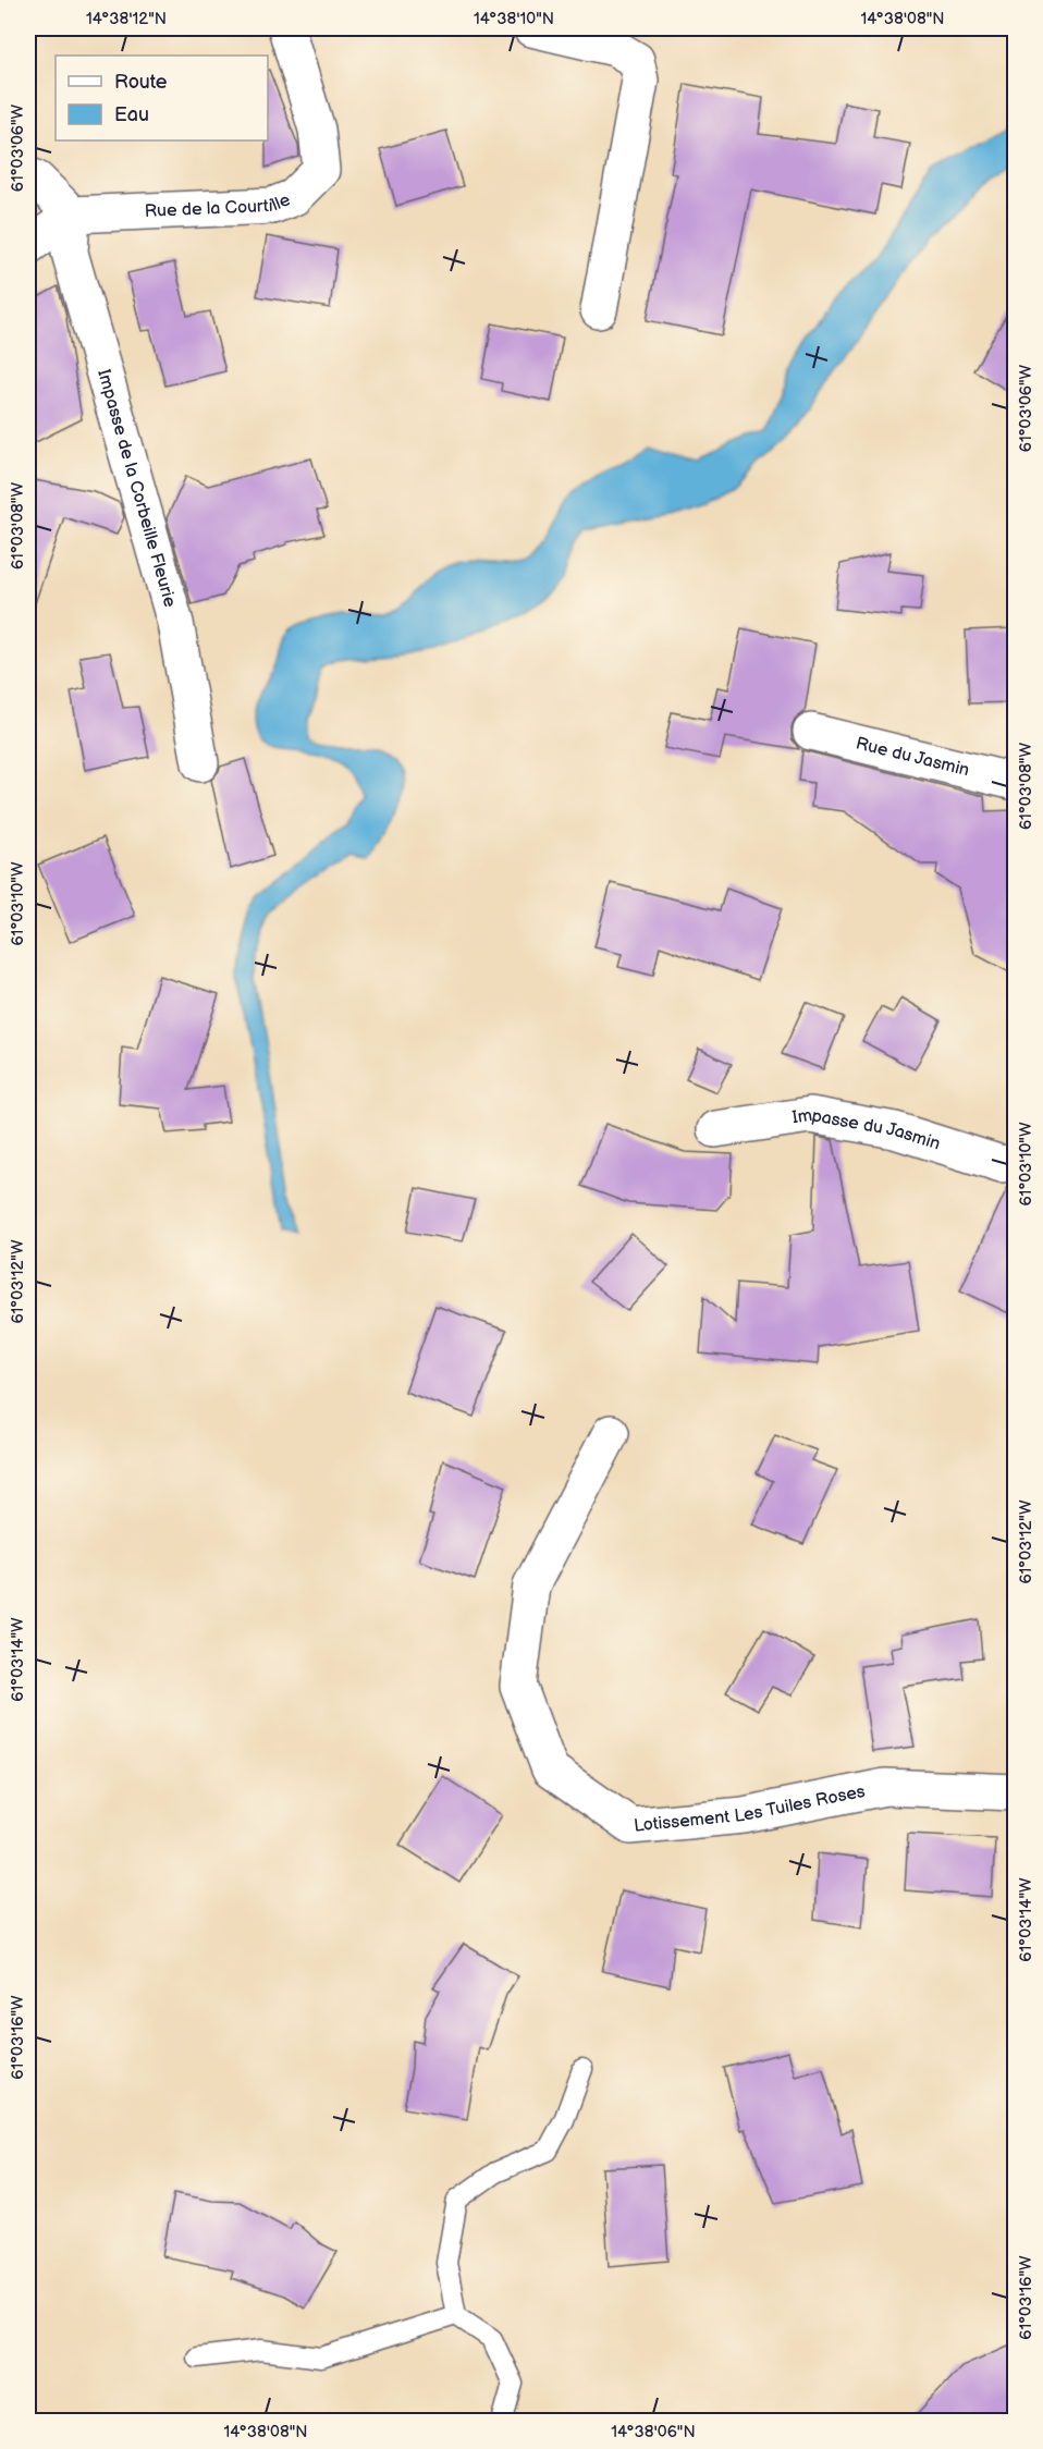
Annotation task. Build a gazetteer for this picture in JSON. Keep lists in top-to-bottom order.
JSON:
{
  "streets": {
    "street": [
      "Rue de la Courtille",
      "Impasse de la Corbeille Fleurie",
      "Rue du Jasmin",
      "Impasse du Jasmin",
      "Lotissement Les Tuiles Roses"
    ]
  },
  "crossings": [
    ["Rue de la Courtille", "Impasse de la Corbeille Fleurie"]
  ],
  "legend": ["Route", "Eau"],
  "coordinates": [
    "14°38'12\"N",
    "14°38'10\"N",
    "14°38'08\"N",
    "61°03'06\"W",
    "61°03'08\"W",
    "61°03'10\"W",
    "61°03'12\"W",
    "61°03'14\"W",
    "61°03'16\"W",
    "14°38'06\"N"
  ]
}
